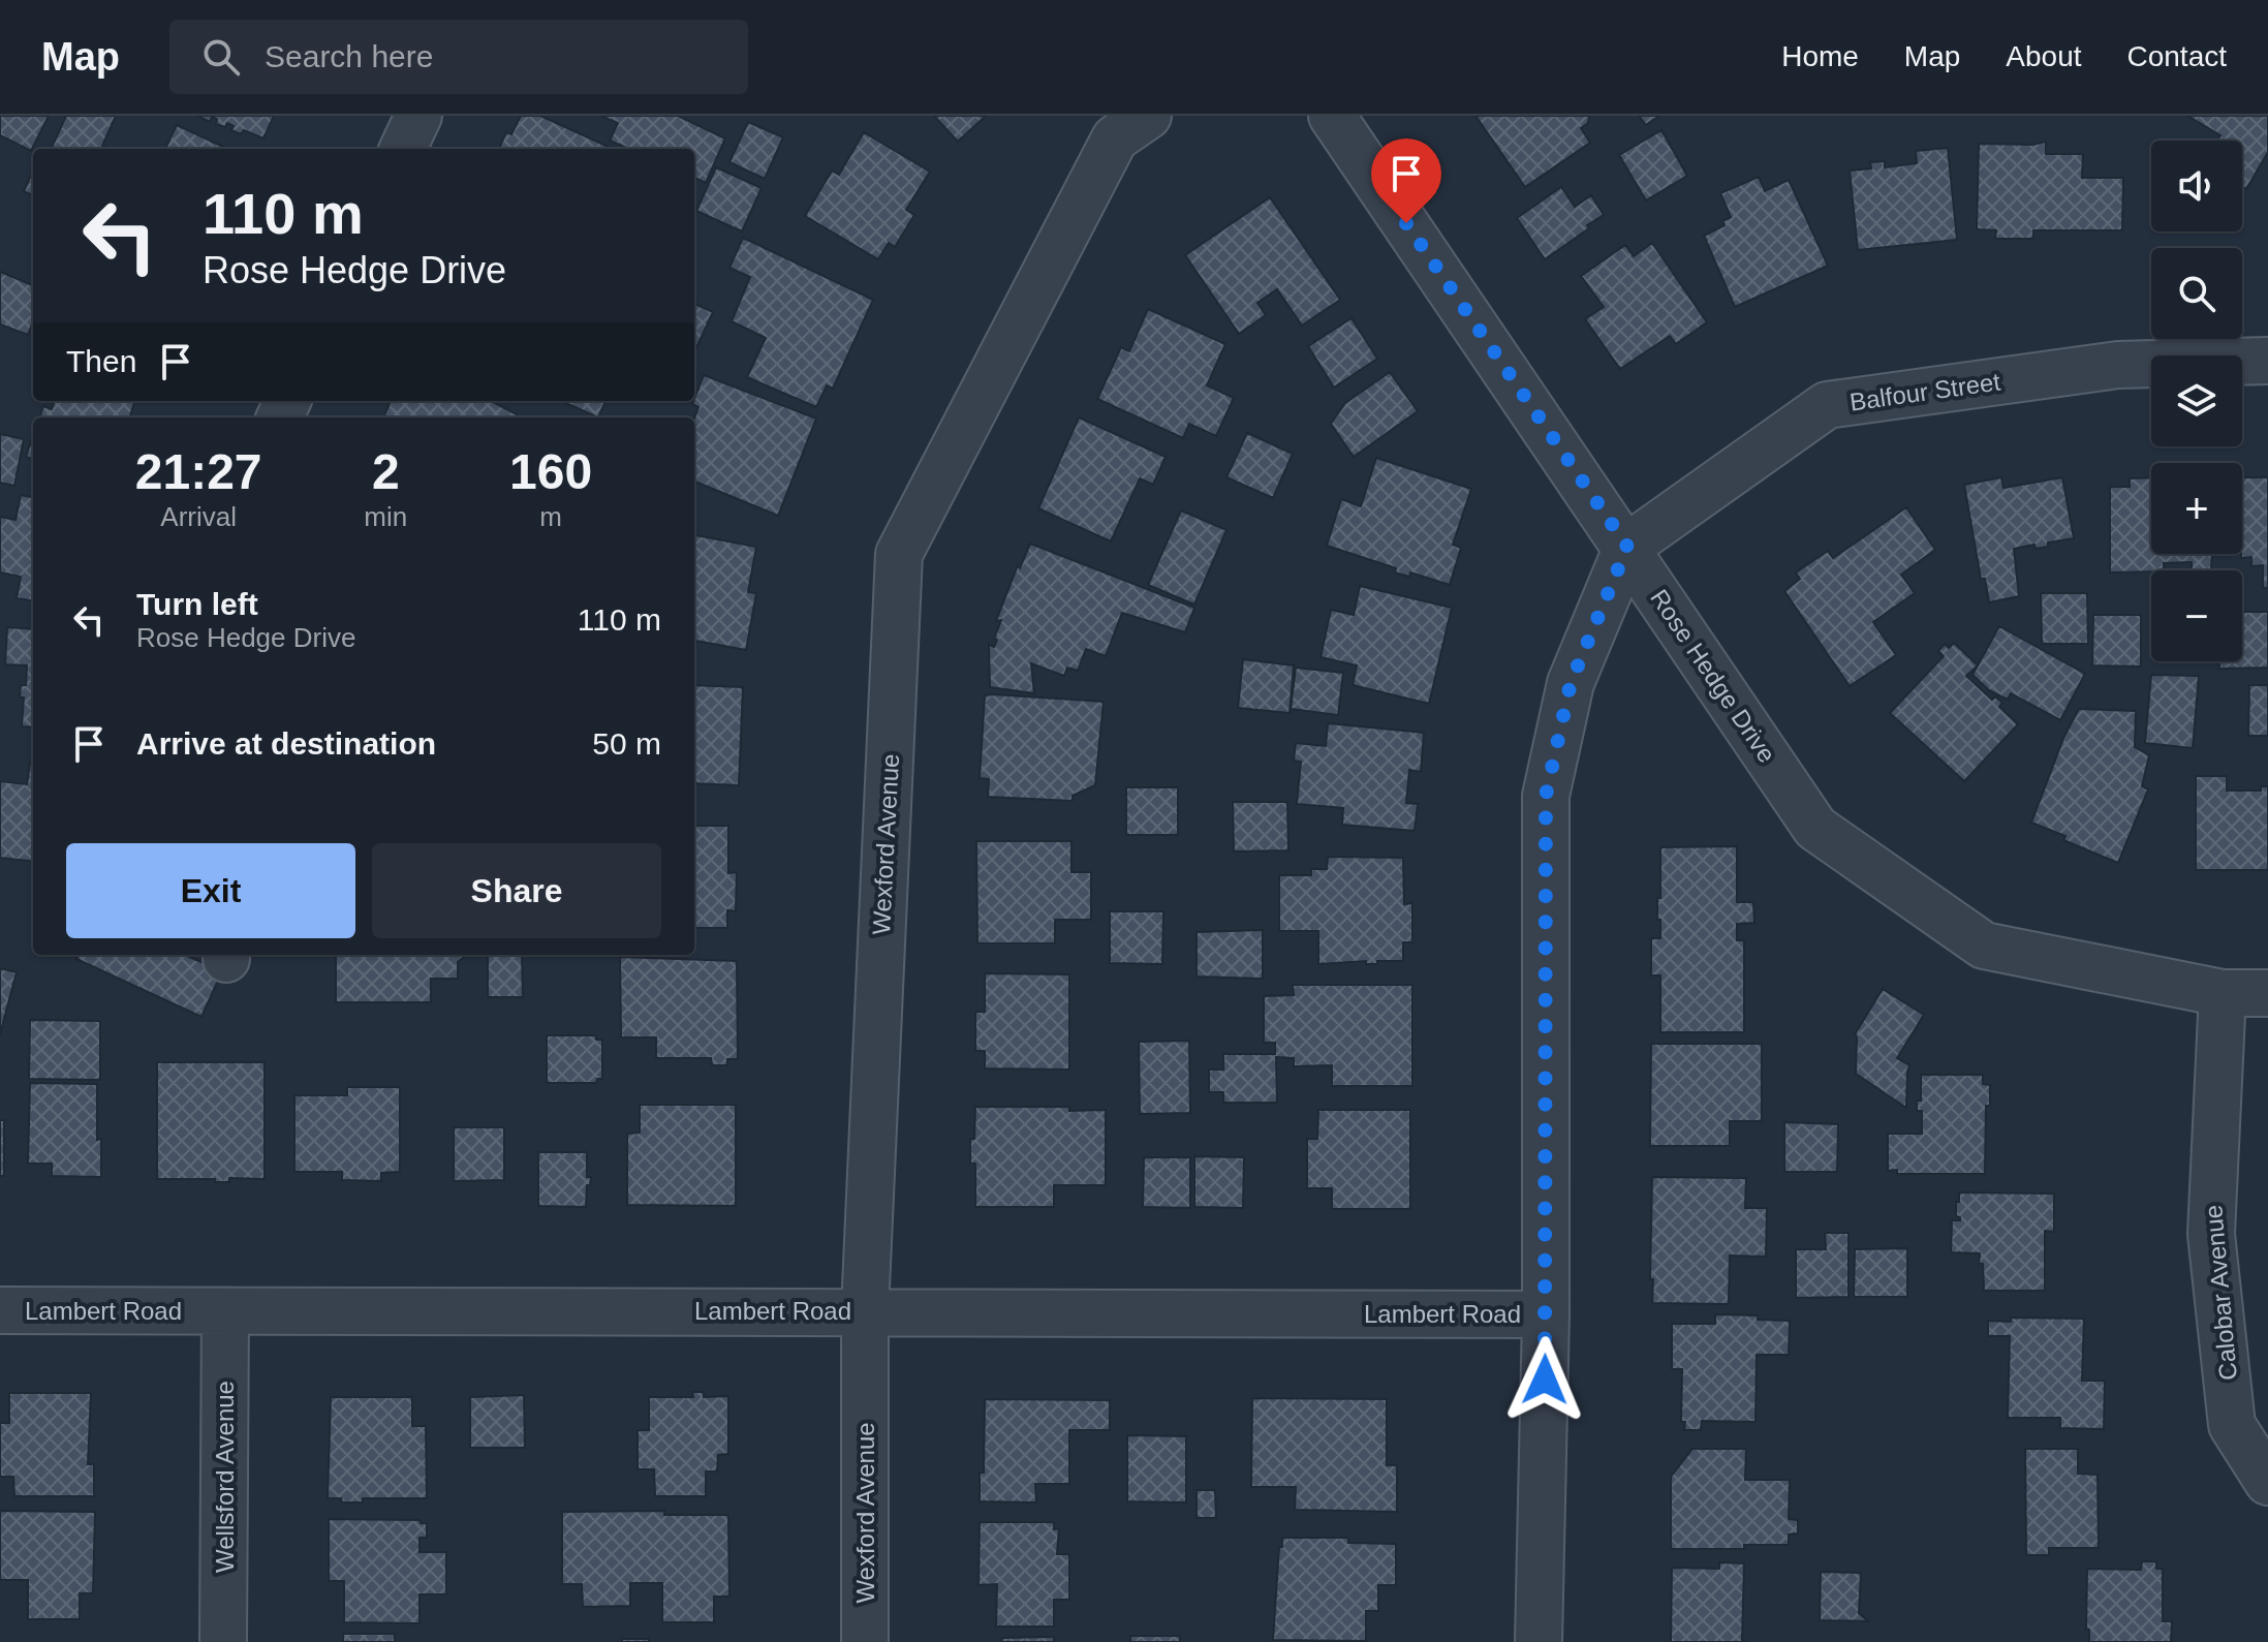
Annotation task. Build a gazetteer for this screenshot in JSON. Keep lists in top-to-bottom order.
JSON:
{
  "streets": {
    "street": [
      "Balfour Street",
      "Rose Hedge Drive",
      "Wexford Avenue",
      "Calobar Avenue",
      "Lambert Road",
      "Wellsford Avenue"
    ]
  },
  "crossings": [
    ["Balfour Street", "Rose Hedge Drive"],
    ["Rose Hedge Drive", "Calobar Avenue"],
    ["Wexford Avenue", "Lambert Road"],
    ["Lambert Road", "Wellsford Avenue"]
  ],
  "page": {
    "header": "Map",
    "search": "Search here",
    "nav": [
      "Home",
      "Map",
      "About",
      "Contact"
    ],
    "map_buttons": ["+", "−"],
    "turn": ["110 m", "Rose Hedge Drive"],
    "then": "Then",
    "eta": [
      "21:27",
      "Arrival",
      "2",
      "min",
      "160",
      "m"
    ],
    "list": [
      {
        "name": "Turn left",
        "note": "Rose Hedge Drive",
        "value": "110 m"
      },
      {
        "name": "Arrive at destination",
        "value": "50 m"
      }
    ],
    "buttons": ["Exit", "Share"]
  }
}
